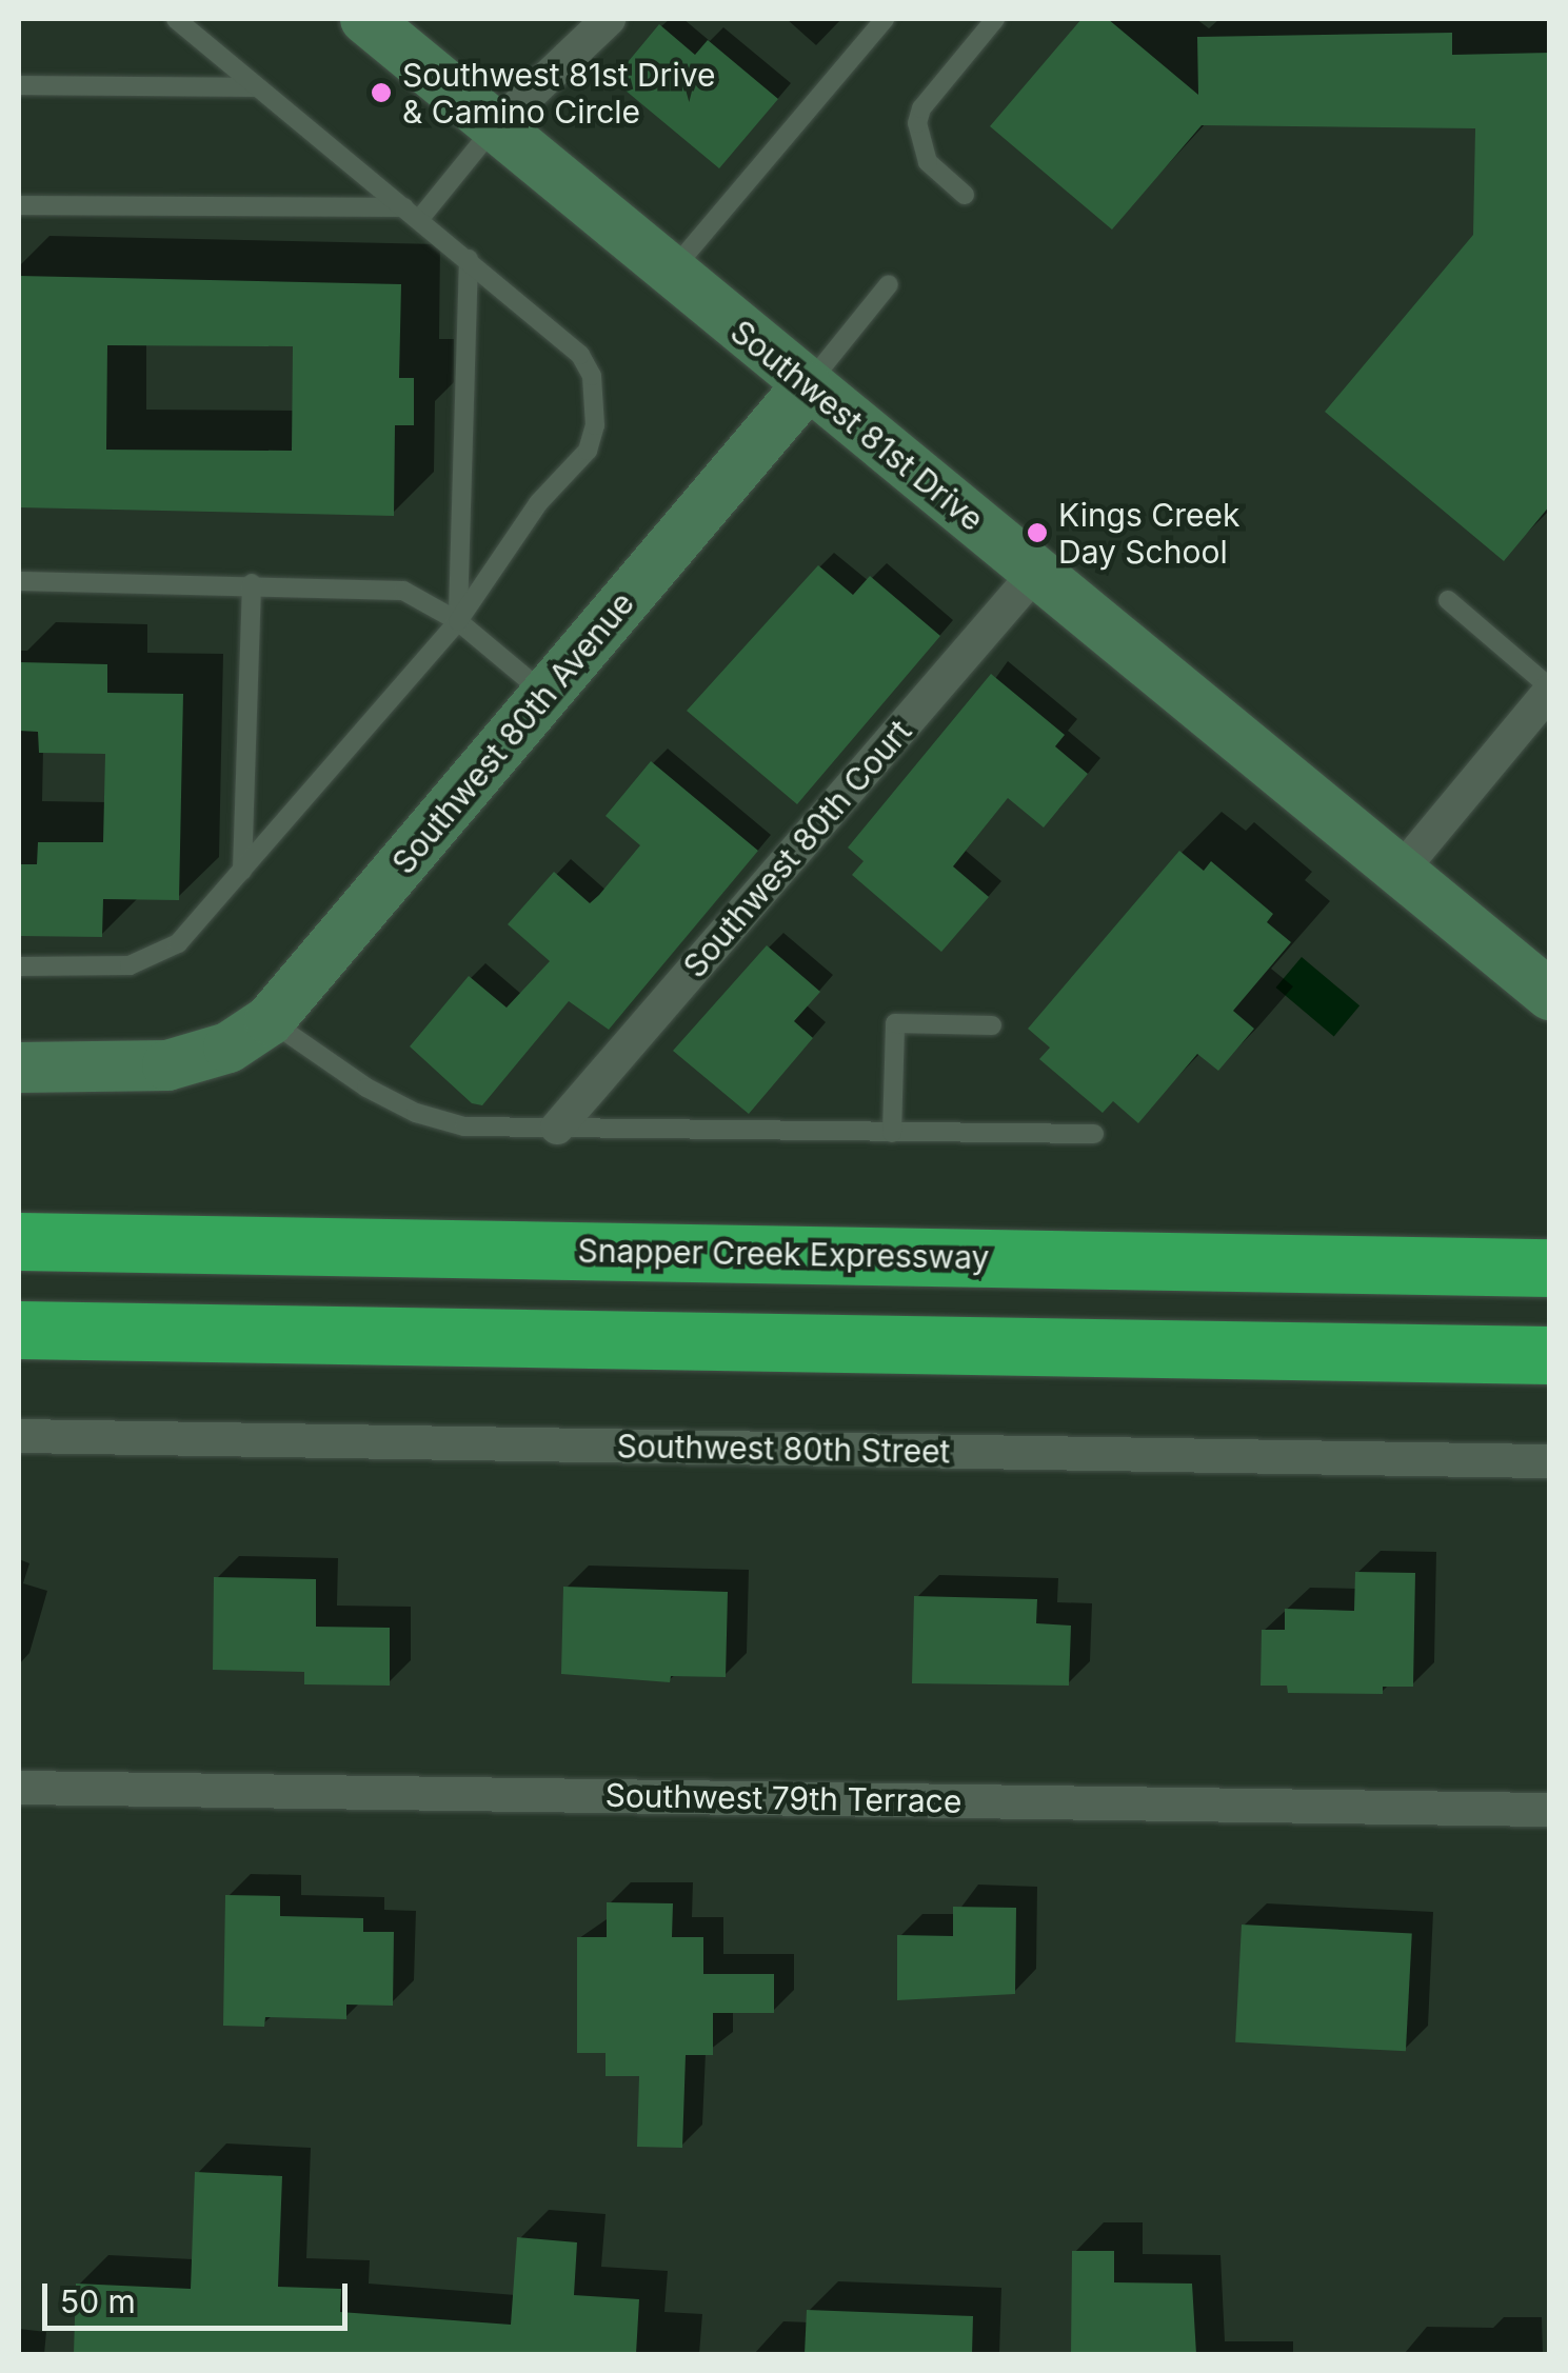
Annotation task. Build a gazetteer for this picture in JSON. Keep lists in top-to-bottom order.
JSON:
{
  "streets": {
    "highway": ["Snapper Creek Expressway"],
    "street": [
      "Southwest 81st Drive",
      "Southwest 80th Avenue",
      "Southwest 80th Court",
      "Southwest 80th Street",
      "Southwest 79th Terrace"
    ]
  },
  "crossings": [
    ["Southwest 81st Drive", "Southwest 80th Avenue"],
    ["Southwest 81st Drive", "Southwest 80th Court"]
  ],
  "places": ["Southwest 81st Drive & Camino Circle", "Kings Creek Day School"],
  "scale_bar": "50 m"
}
